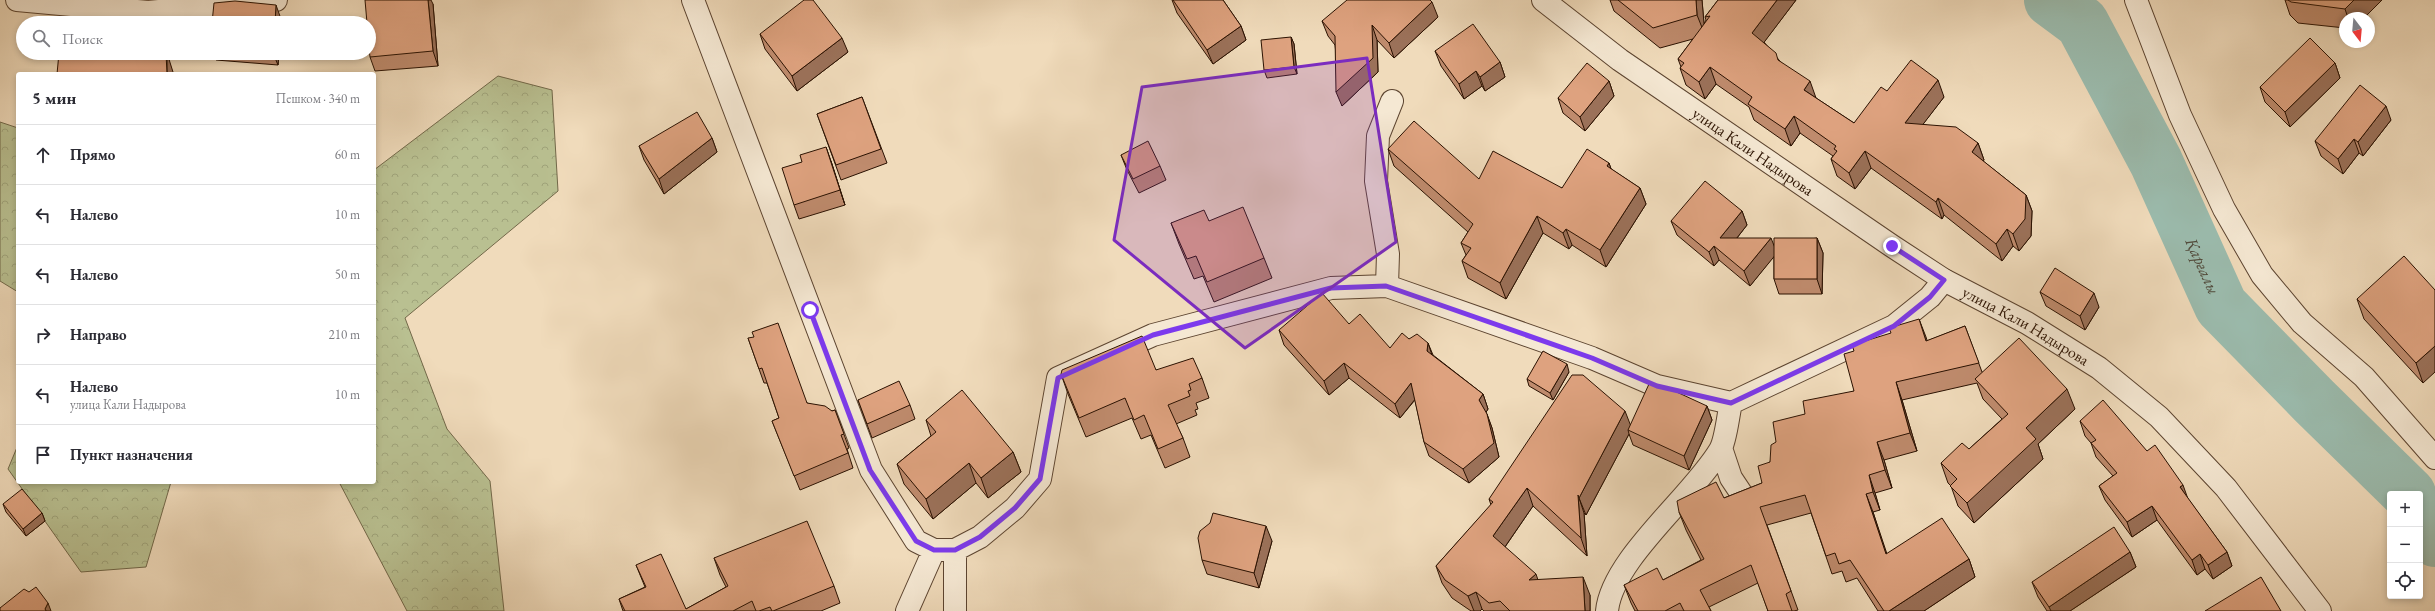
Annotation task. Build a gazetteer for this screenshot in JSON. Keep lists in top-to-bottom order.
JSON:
{
  "streets": {
    "street": ["улица Кали Надырова"]
  },
  "water": ["Қарғалы"],
  "north": "bottom",
  "page": {
    "search": "Поиск",
    "heading": ["5 мин", "Пешком · 340 m"],
    "list": [
      ["Прямо", "60 m"],
      ["Налево", "10 m"],
      ["Налево", "50 m"],
      ["Направо", "210 m"],
      ["Налево", "улица Кали Надырова", "10 m"],
      "Пункт назначения"
    ],
    "map_buttons": ["+", "−"]
  }
}
